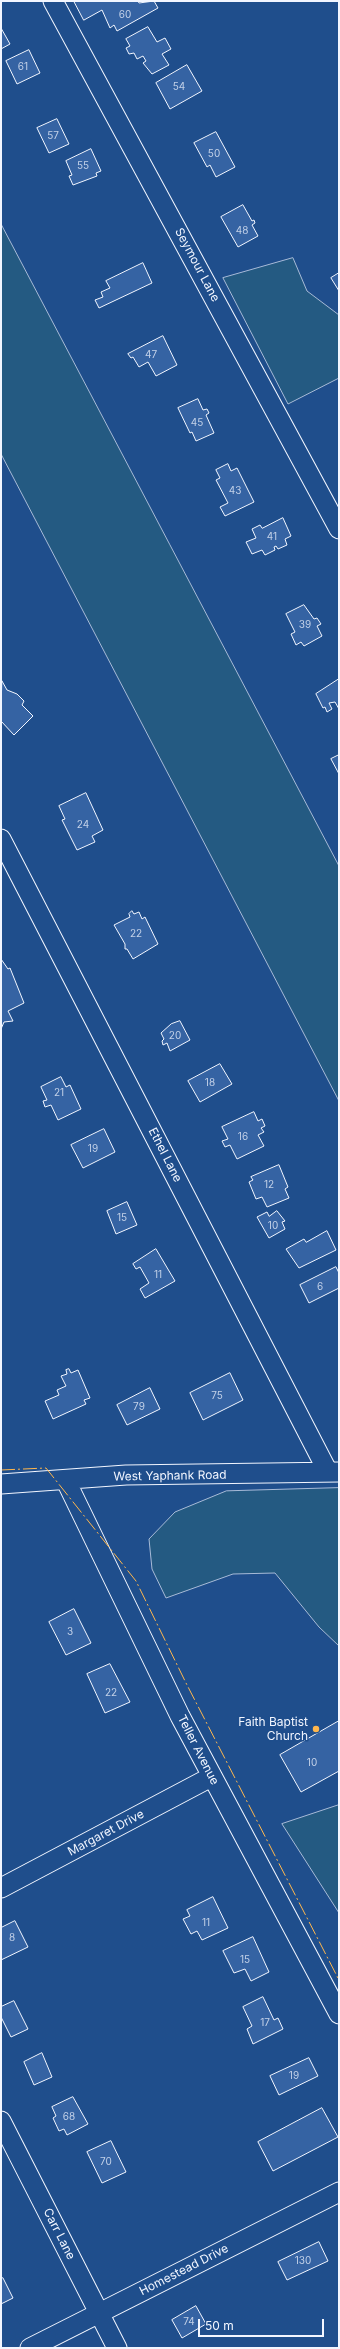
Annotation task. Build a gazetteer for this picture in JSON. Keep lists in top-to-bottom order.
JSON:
{
  "streets": {
    "street": [
      "Seymour Lane",
      "Ethel Lane",
      "West Yaphank Road",
      "Teller Avenue",
      "Margaret Drive",
      "Carr Lane",
      "Homestead Drive"
    ]
  },
  "crossings": [
    ["Ethel Lane", "West Yaphank Road"],
    ["West Yaphank Road", "Teller Avenue"],
    ["Teller Avenue", "Margaret Drive"],
    ["Carr Lane", "Homestead Drive"]
  ],
  "places": ["Faith Baptist Church"],
  "house_numbers": [
    "60",
    "61",
    "54",
    "57",
    "50",
    "55",
    "48",
    "47",
    "45",
    "43",
    "41",
    "39",
    "24",
    "22",
    "20",
    "18",
    "21",
    "16",
    "19",
    "12",
    "15",
    "10",
    "11",
    "6",
    "75",
    "79",
    "3",
    "22",
    "10",
    "11",
    "8",
    "15",
    "17",
    "19",
    "68",
    "70",
    "130",
    "74"
  ],
  "scale_bar": "50 m"
}
